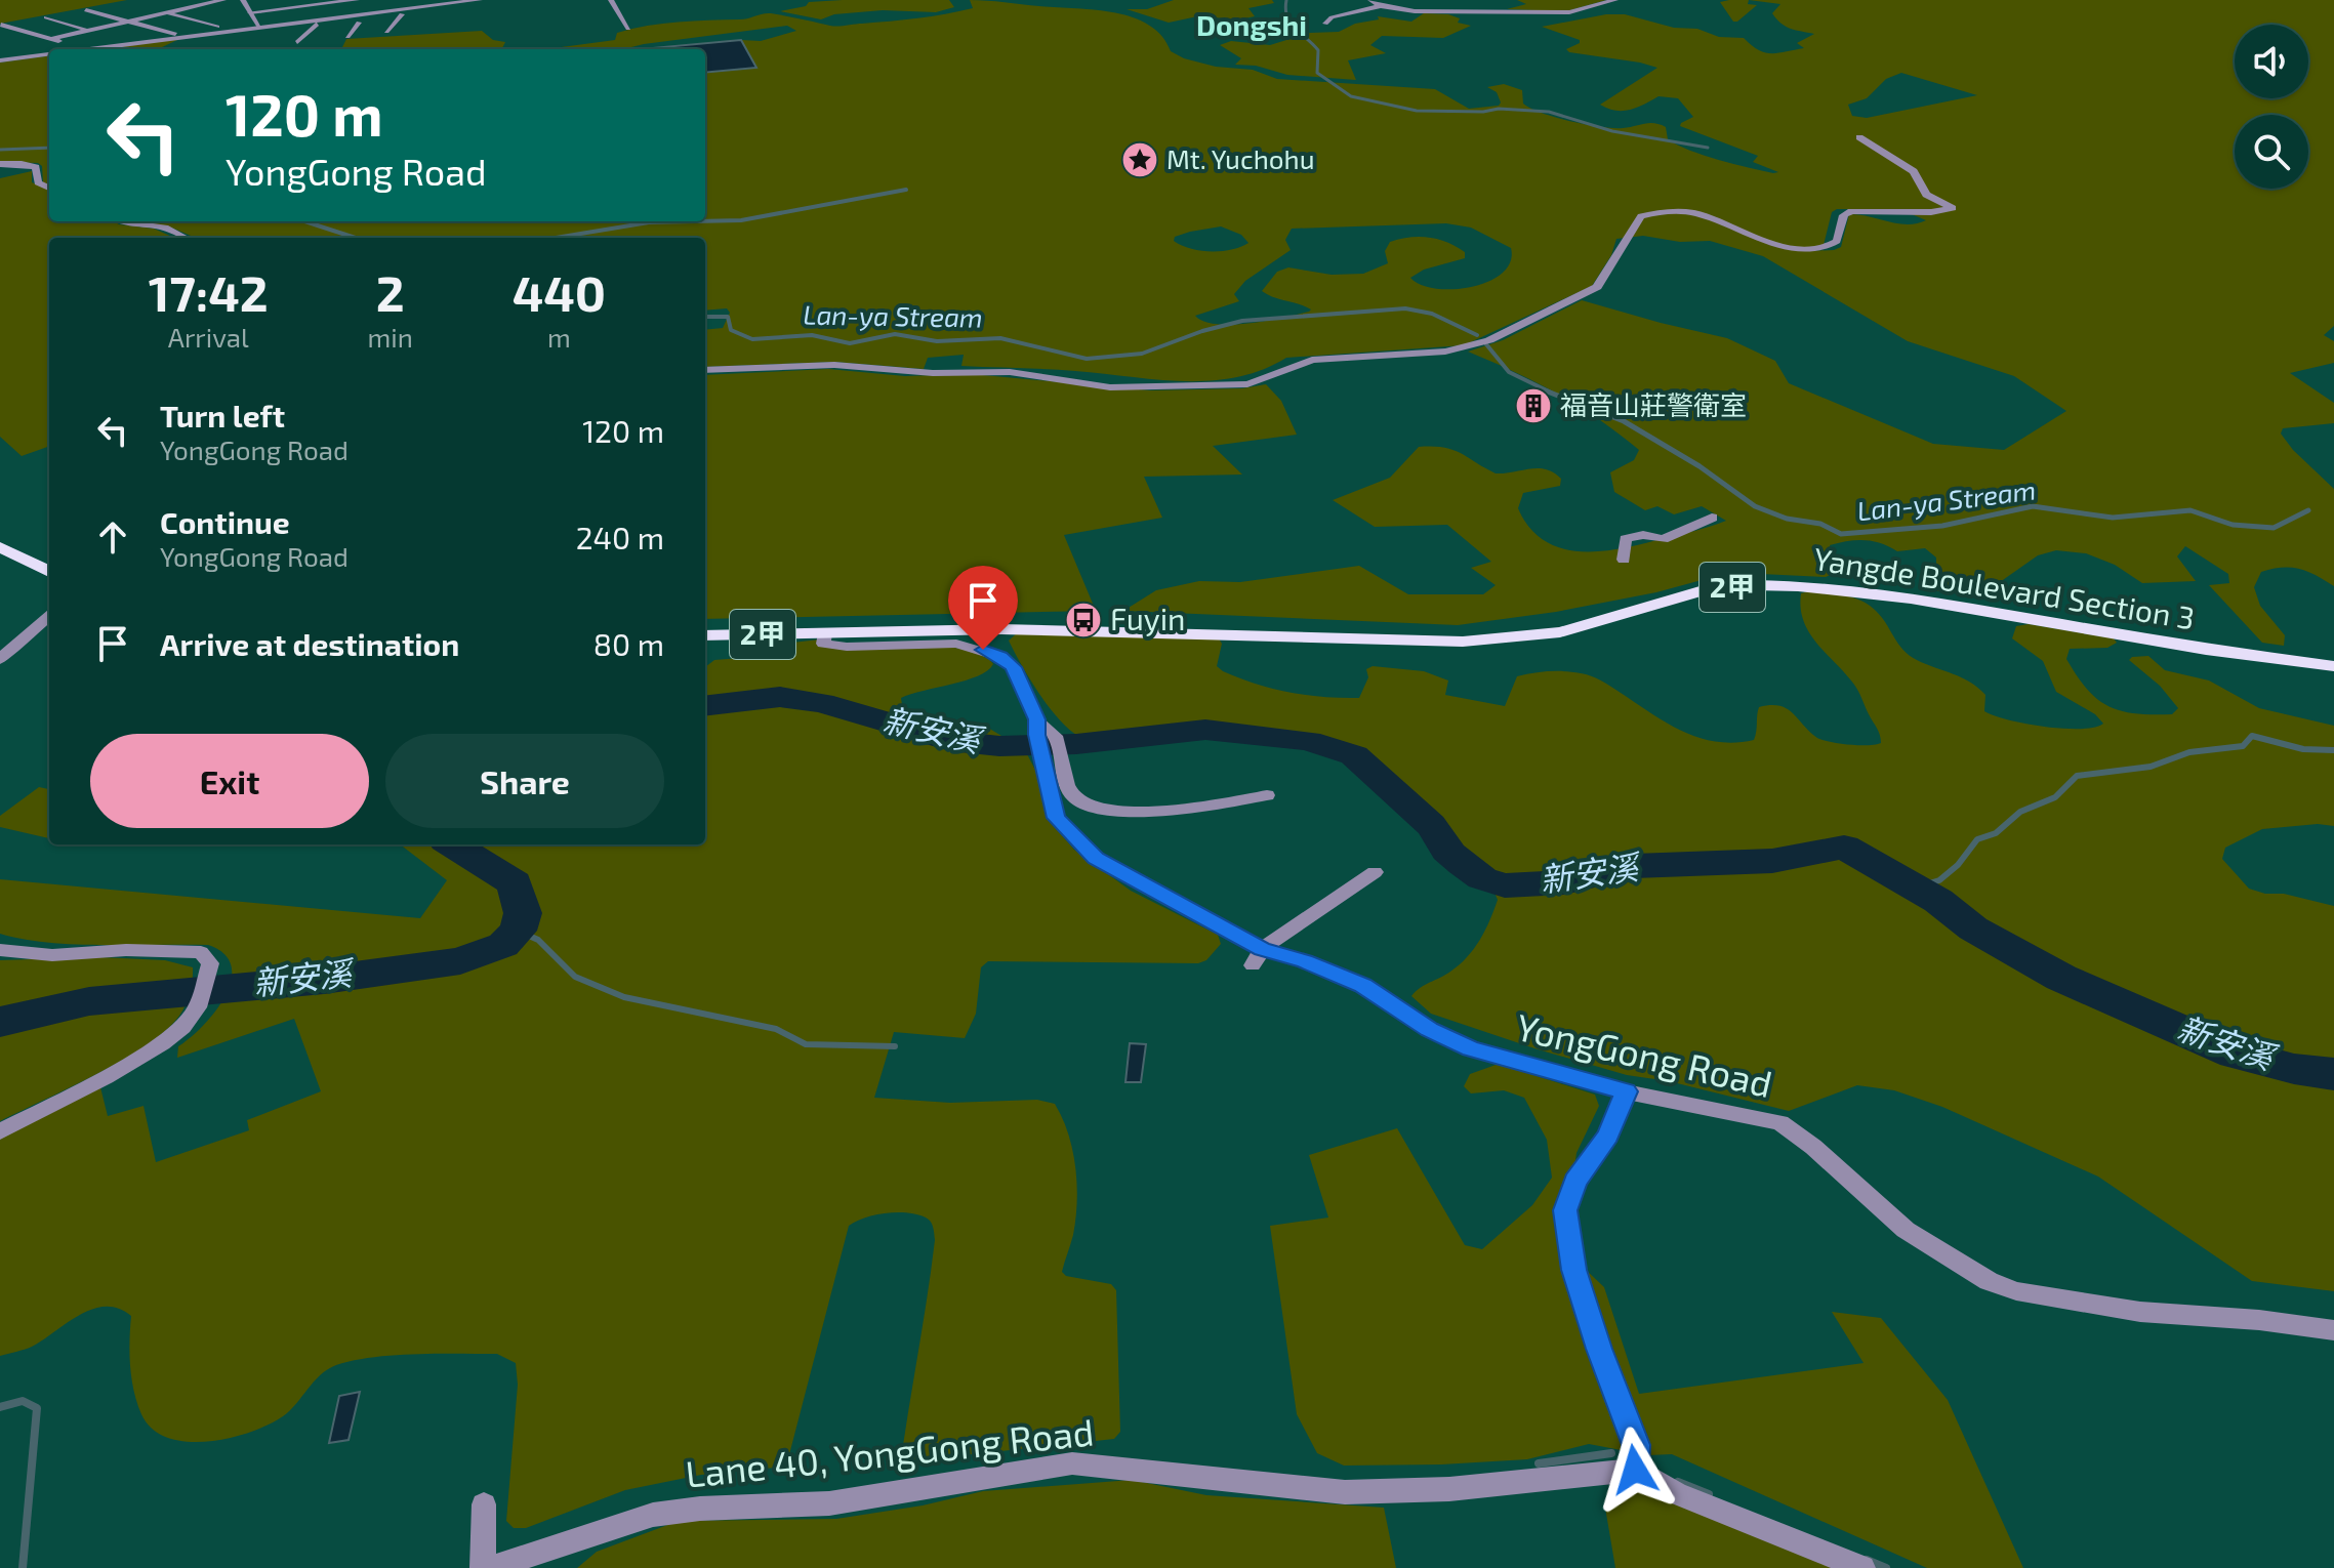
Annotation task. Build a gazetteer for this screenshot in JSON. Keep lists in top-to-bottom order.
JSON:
{
  "streets": {
    "main road": ["2甲", "Yangde Boulevard Section 3"],
    "street": ["YongGong Road", "Lane 40, YongGong Road"]
  },
  "crossings": [
    ["2甲", "Yangde Boulevard Section 3"]
  ],
  "districts": ["Dongshi"],
  "water": ["Lan-ya Stream", "新安溪"],
  "places": {
    "place": ["Mt. Yuchohu"],
    "building": ["福音山莊警衛室"],
    "bus stop": ["Fuyin"]
  },
  "page": {
    "turn": ["120 m", "YongGong Road"],
    "eta": [
      "17:42",
      "Arrival",
      "2",
      "min",
      "440",
      "m"
    ],
    "list": [
      {
        "name": "Turn left",
        "note": "YongGong Road",
        "value": "120 m"
      },
      {
        "name": "Continue",
        "note": "YongGong Road",
        "value": "240 m"
      },
      {
        "name": "Arrive at destination",
        "value": "80 m"
      }
    ],
    "buttons": ["Exit", "Share"]
  }
}
